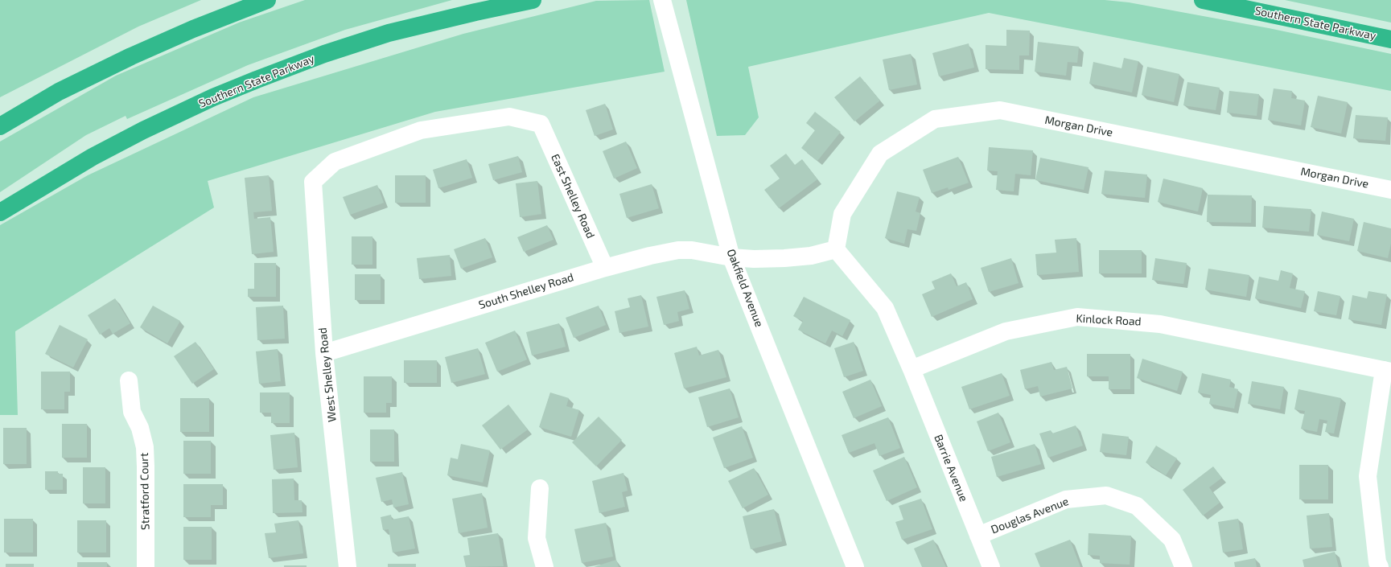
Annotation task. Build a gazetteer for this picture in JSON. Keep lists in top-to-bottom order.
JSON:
{
  "streets": {
    "highway": ["Southern State Parkway"],
    "street": [
      "Morgan Drive",
      "East Shelley Road",
      "Oakfield Avenue",
      "South Shelley Road",
      "Kinlock Road",
      "West Shelley Road",
      "Barrie Avenue",
      "Stratford Court",
      "Douglas Avenue"
    ]
  },
  "crossings": [
    ["East Shelley Road", "South Shelley Road"],
    ["East Shelley Road", "West Shelley Road"],
    ["Oakfield Avenue", "South Shelley Road"],
    ["South Shelley Road", "West Shelley Road"],
    ["Kinlock Road", "Barrie Avenue"],
    ["Barrie Avenue", "Douglas Avenue"]
  ]
}
